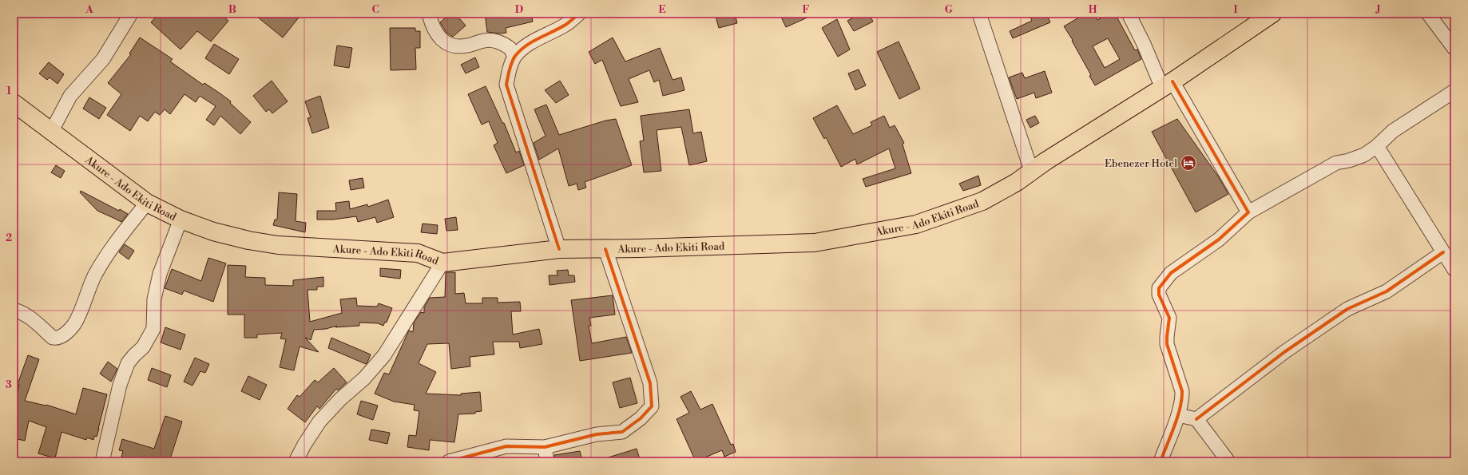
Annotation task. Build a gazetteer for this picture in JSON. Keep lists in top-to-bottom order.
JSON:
{
  "streets": {
    "main road": ["Akure - Ado Ekiti Road"]
  },
  "places": {
    "hotel": ["Ebenezer Hotel"]
  },
  "grid": {
    "columns": [
      "A",
      "B",
      "C",
      "D",
      "E",
      "F",
      "G",
      "H",
      "I",
      "J"
    ],
    "rows": ["1", "2", "3"]
  }
}
